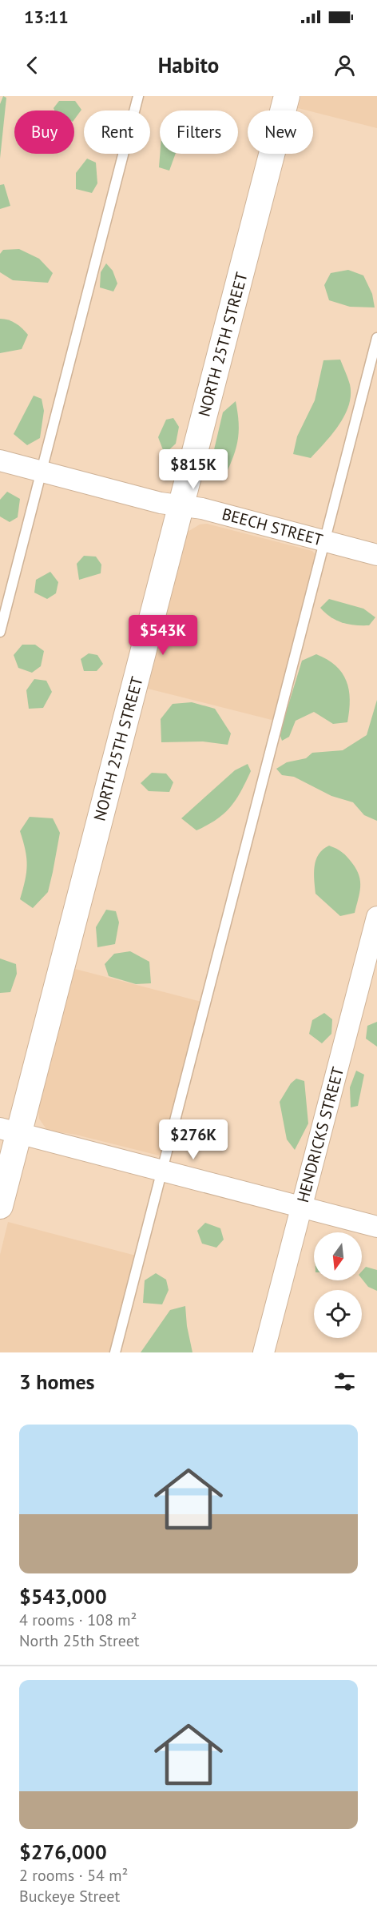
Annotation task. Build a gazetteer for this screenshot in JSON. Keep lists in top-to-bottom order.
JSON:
{
  "streets": {
    "street": ["NORTH 25TH STREET", "BEECH STREET", "HENDRICKS STREET"]
  },
  "crossings": [
    ["NORTH 25TH STREET", "BEECH STREET"]
  ],
  "north": "bottom",
  "page": {
    "status": "13:11",
    "header": "Habito",
    "chip": [
      "Buy",
      "Rent",
      "Filters",
      "New"
    ],
    "price": ["$815K", "$543K", "$276K"],
    "heading": "3 homes",
    "list": [
      {
        "name": "$543,000",
        "note": "4 rooms · 108 m² · North 25th Street"
      },
      {
        "name": "$276,000",
        "note": "2 rooms · 54 m² · Buckeye Street"
      }
    ]
  }
}
